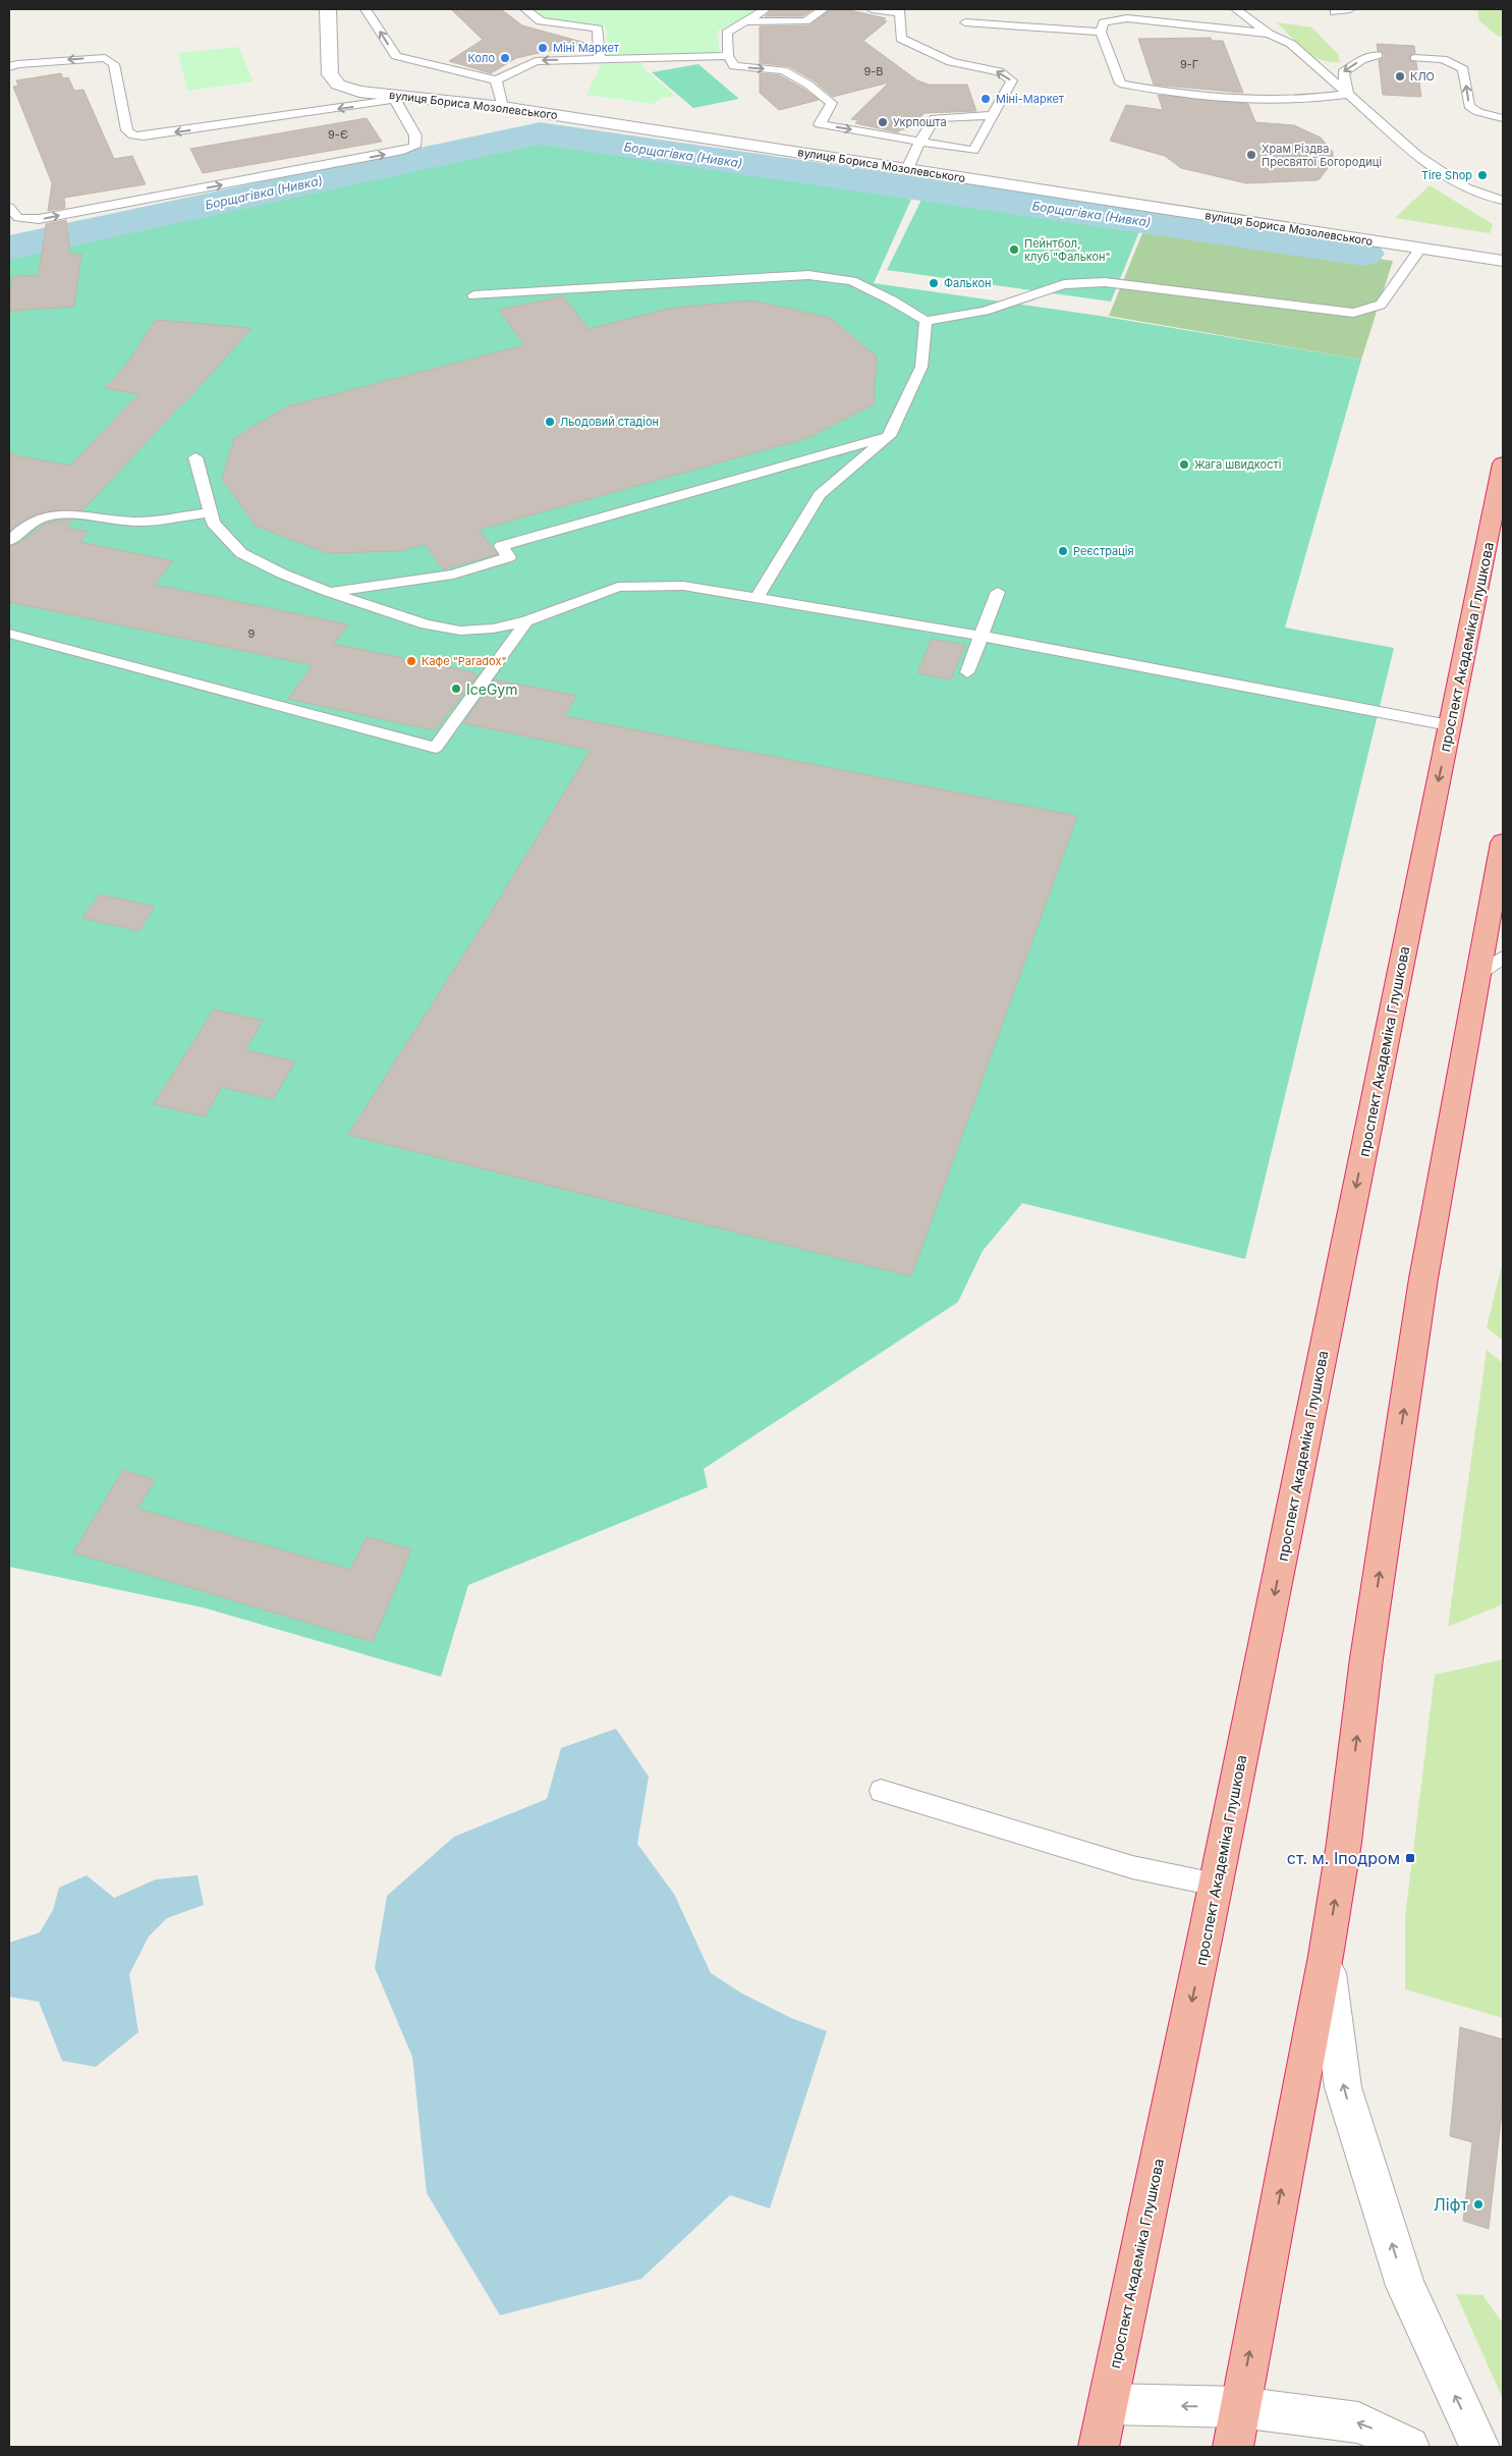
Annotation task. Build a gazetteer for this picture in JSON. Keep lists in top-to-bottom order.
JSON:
{
  "streets": {
    "highway": ["проспект Академіка Глушкова"],
    "street": ["вулиця Бориса Мозолевського"]
  },
  "water": ["Борщагівка (Нивка)"],
  "places": {
    "other": [
      "Міні Маркет",
      "Коло",
      "КЛО",
      "Міні-Маркет",
      "Укрпошта",
      "Храм Різдва Пресвятої Богородиці",
      "Tire Shop",
      "Пейнтбол, клуб \"Фалькон\"",
      "Фалькон",
      "Льодовий стадіон",
      "Жага швидкості",
      "Реєстрація",
      "Кафе \"Paradox\"",
      "IceGym",
      "Ліфт"
    ],
    "transit": ["ст. м. Іподром"]
  },
  "house_numbers": [
    "9-Г",
    "9-В",
    "9-Є",
    "9"
  ]
}
